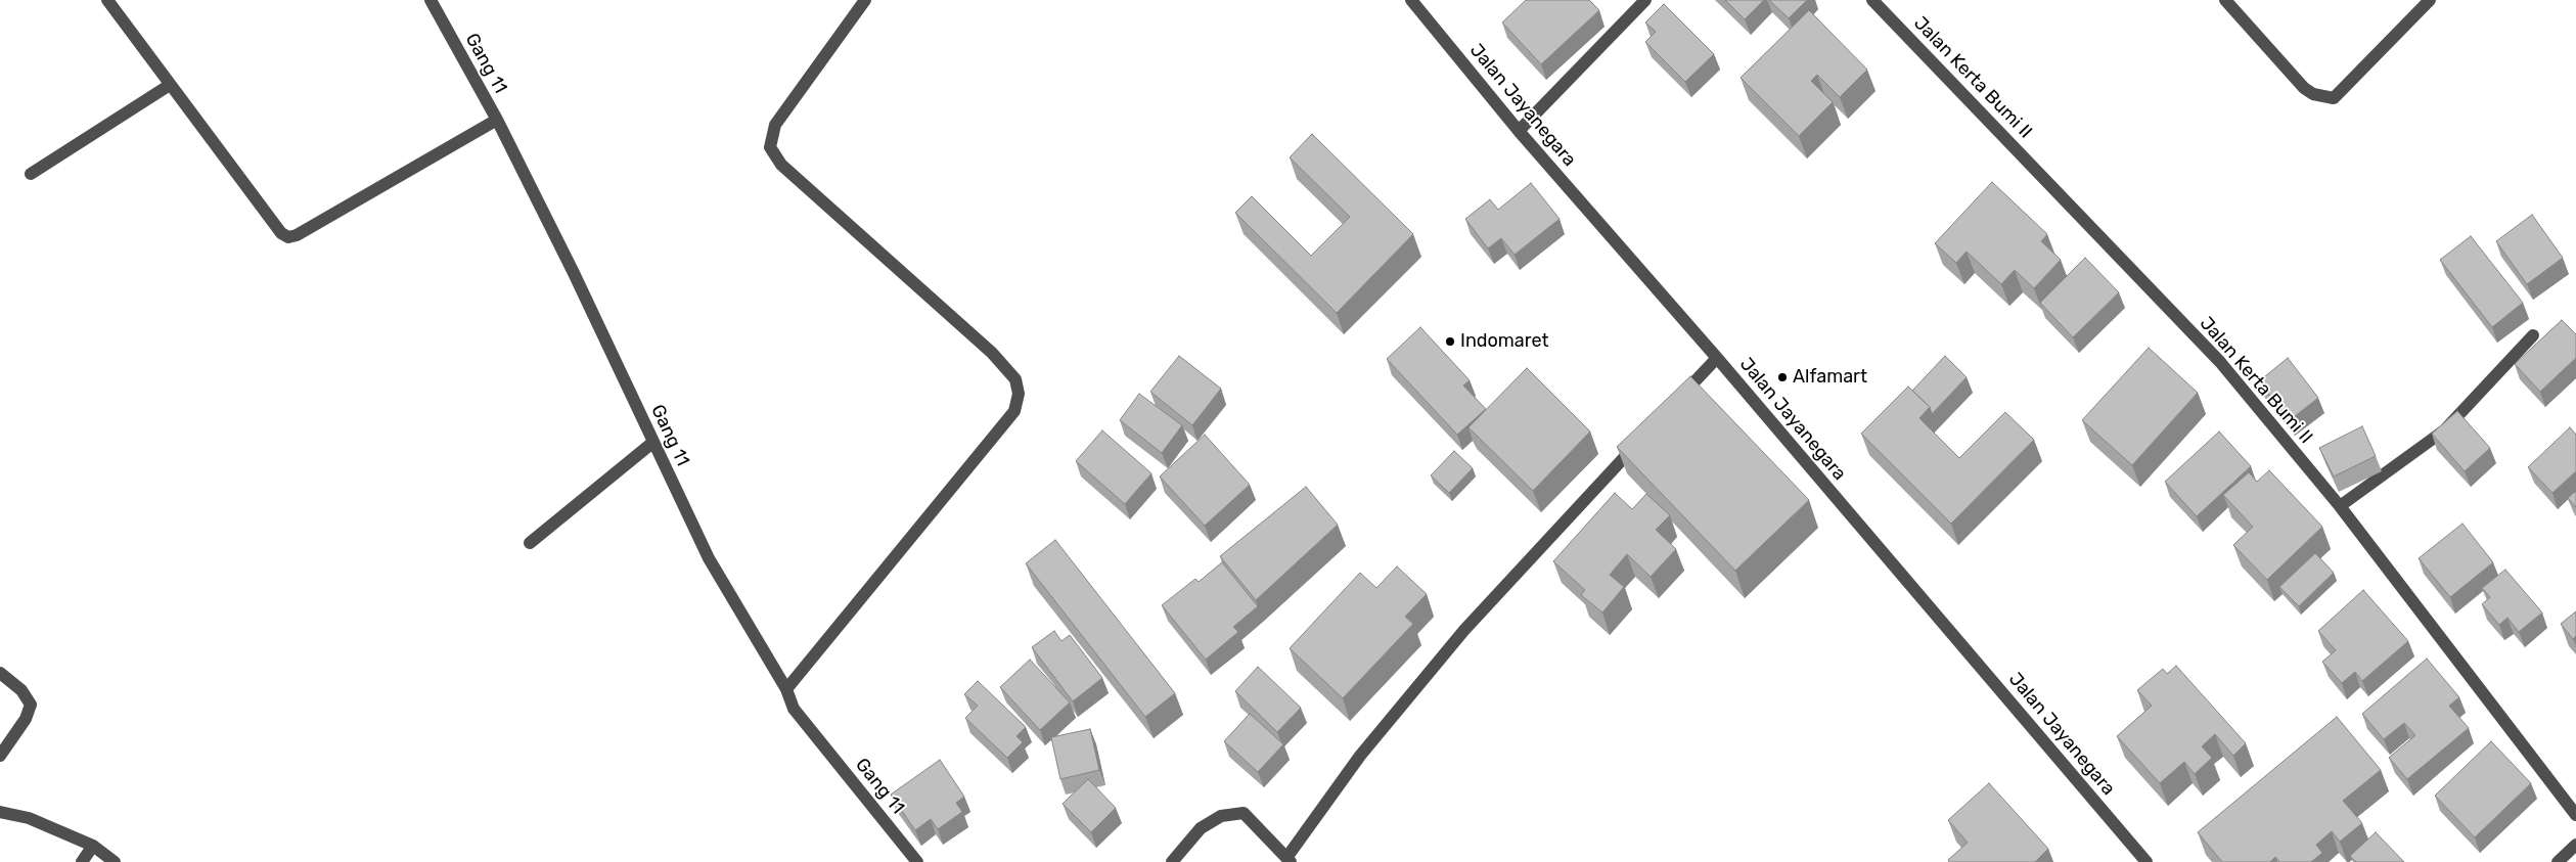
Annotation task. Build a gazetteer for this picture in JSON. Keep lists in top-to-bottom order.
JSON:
{
  "streets": {
    "street": ["Gang 11", "Jalan Kerta Bumi II", "Jalan Jayanegara"]
  },
  "places": ["Indomaret", "Alfamart"]
}
